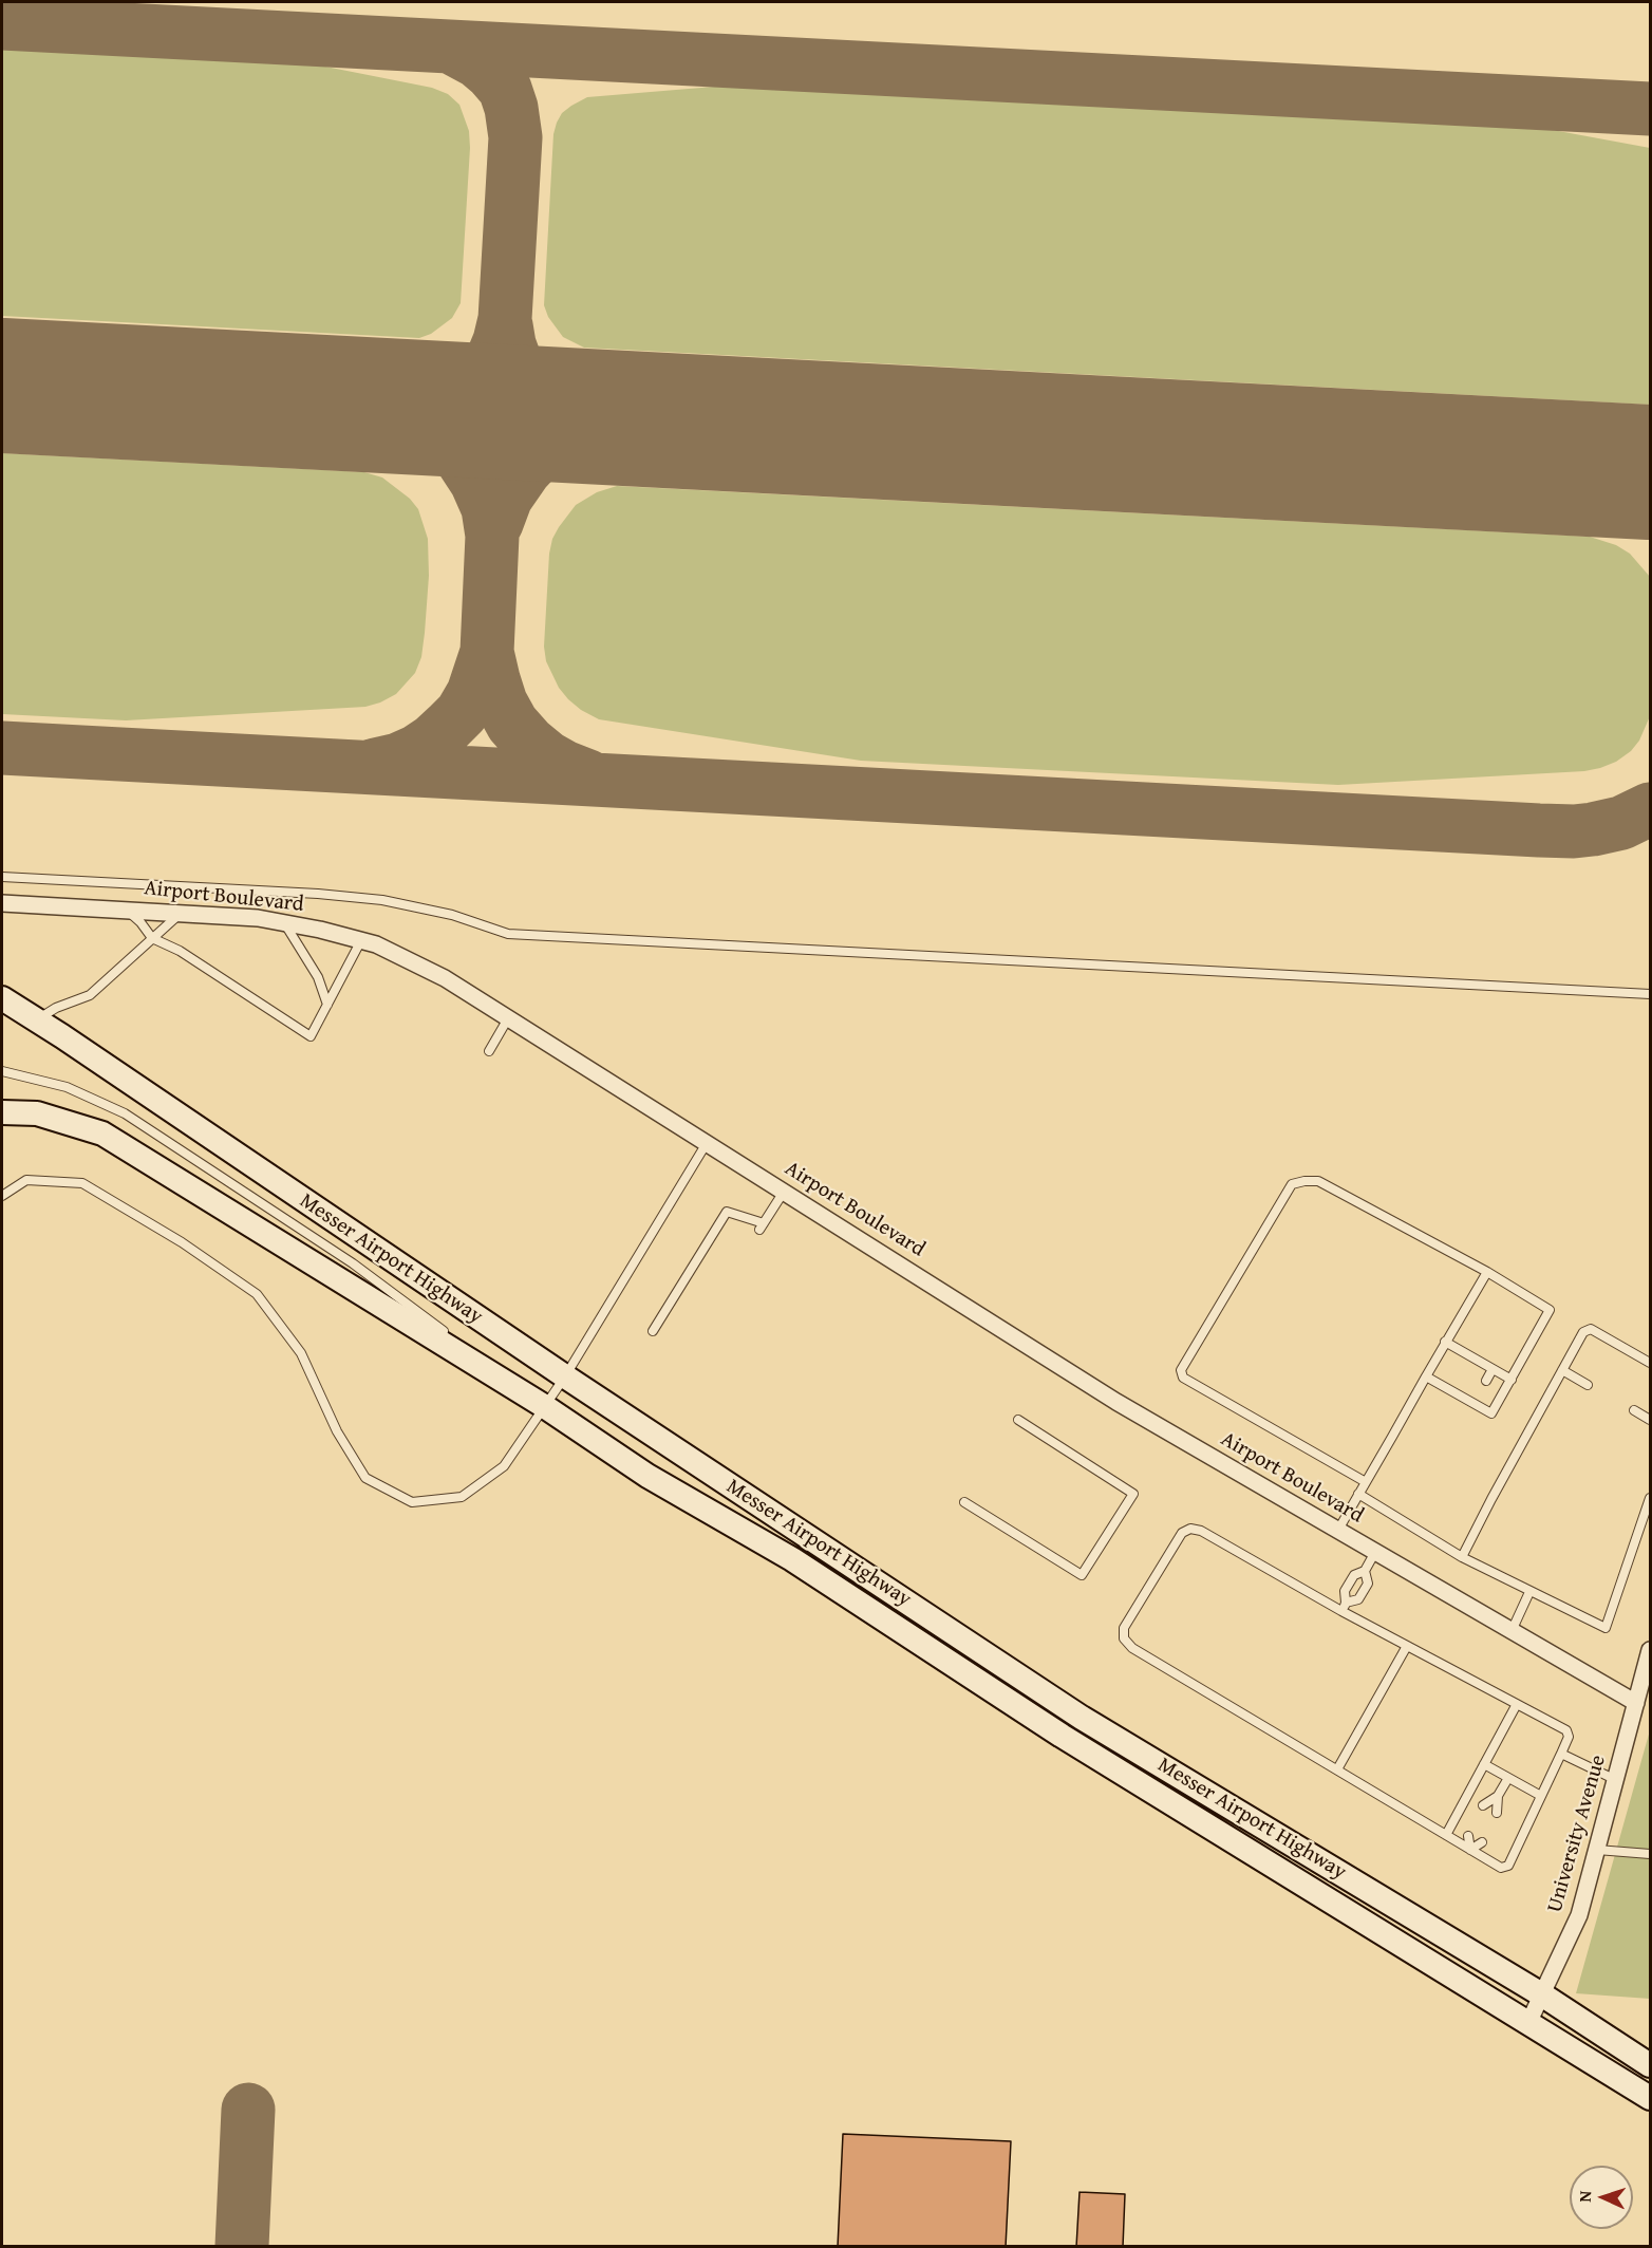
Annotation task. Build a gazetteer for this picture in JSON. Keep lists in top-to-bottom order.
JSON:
{
  "streets": {
    "main road": ["Messer Airport Highway"],
    "street": ["Airport Boulevard", "University Avenue"]
  },
  "crossings": [
    ["Airport Boulevard", "University Avenue"],
    ["Messer Airport Highway", "University Avenue"]
  ],
  "north": "left"
}
